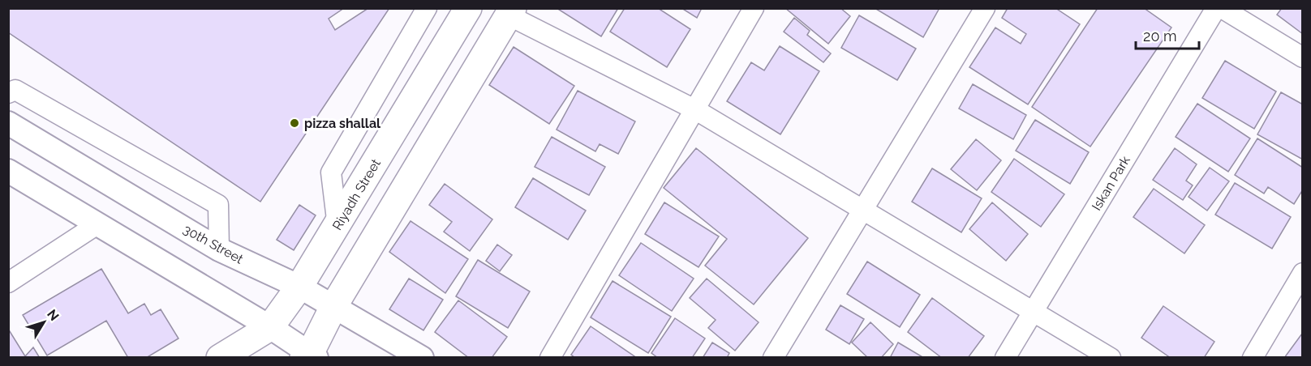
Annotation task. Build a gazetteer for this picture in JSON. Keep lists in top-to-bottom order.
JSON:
{
  "streets": {
    "main road": ["Riyadh Street"],
    "street": ["Iskan Park", "30th Street"]
  },
  "crossings": [
    ["Riyadh Street", "30th Street"]
  ],
  "places": ["pizza shallal"],
  "scale_bar": "20 m",
  "north": "top right"
}
